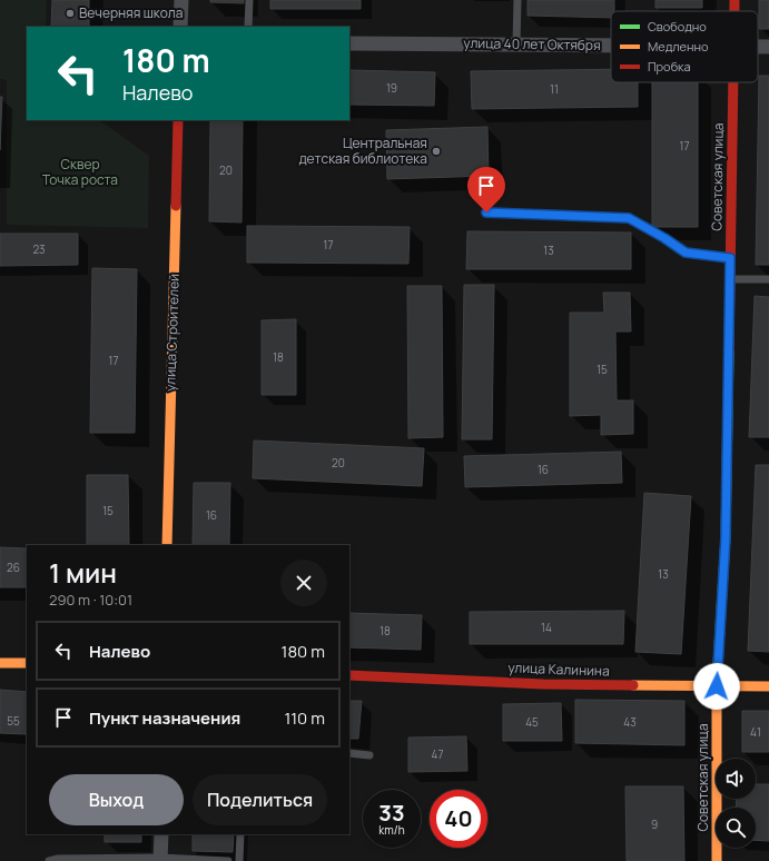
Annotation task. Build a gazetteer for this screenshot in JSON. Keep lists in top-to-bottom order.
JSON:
{
  "streets": {
    "street": [
      "улица 40 лет Октября",
      "Советская улица",
      "улица Строителей",
      "улица Калинина"
    ]
  },
  "crossings": [
    ["Советская улица", "улица Калинина"]
  ],
  "parks": ["Сквер Точка роста"],
  "places": ["Вечерняя школа", "Центральная детская библиотека"],
  "house_numbers": [
    "19",
    "11",
    "17",
    "20",
    "17",
    "23",
    "13",
    "18",
    "17",
    "15",
    "20",
    "16",
    "15",
    "16",
    "26",
    "13",
    "14",
    "18",
    "55",
    "45",
    "43",
    "41",
    "47",
    "9"
  ],
  "legend": ["Свободно", "Медленно", "Пробка"],
  "page": {
    "turn": ["180 m", "Налево"],
    "heading": ["1 мин", "290 m · 10:01"],
    "list": [
      {
        "name": "Налево",
        "value": "180 m"
      },
      {
        "name": "Пункт назначения",
        "value": "110 m"
      }
    ],
    "buttons": ["Выход", "Поделиться"],
    "speed": "33 km/h",
    "limit": "40"
  }
}
